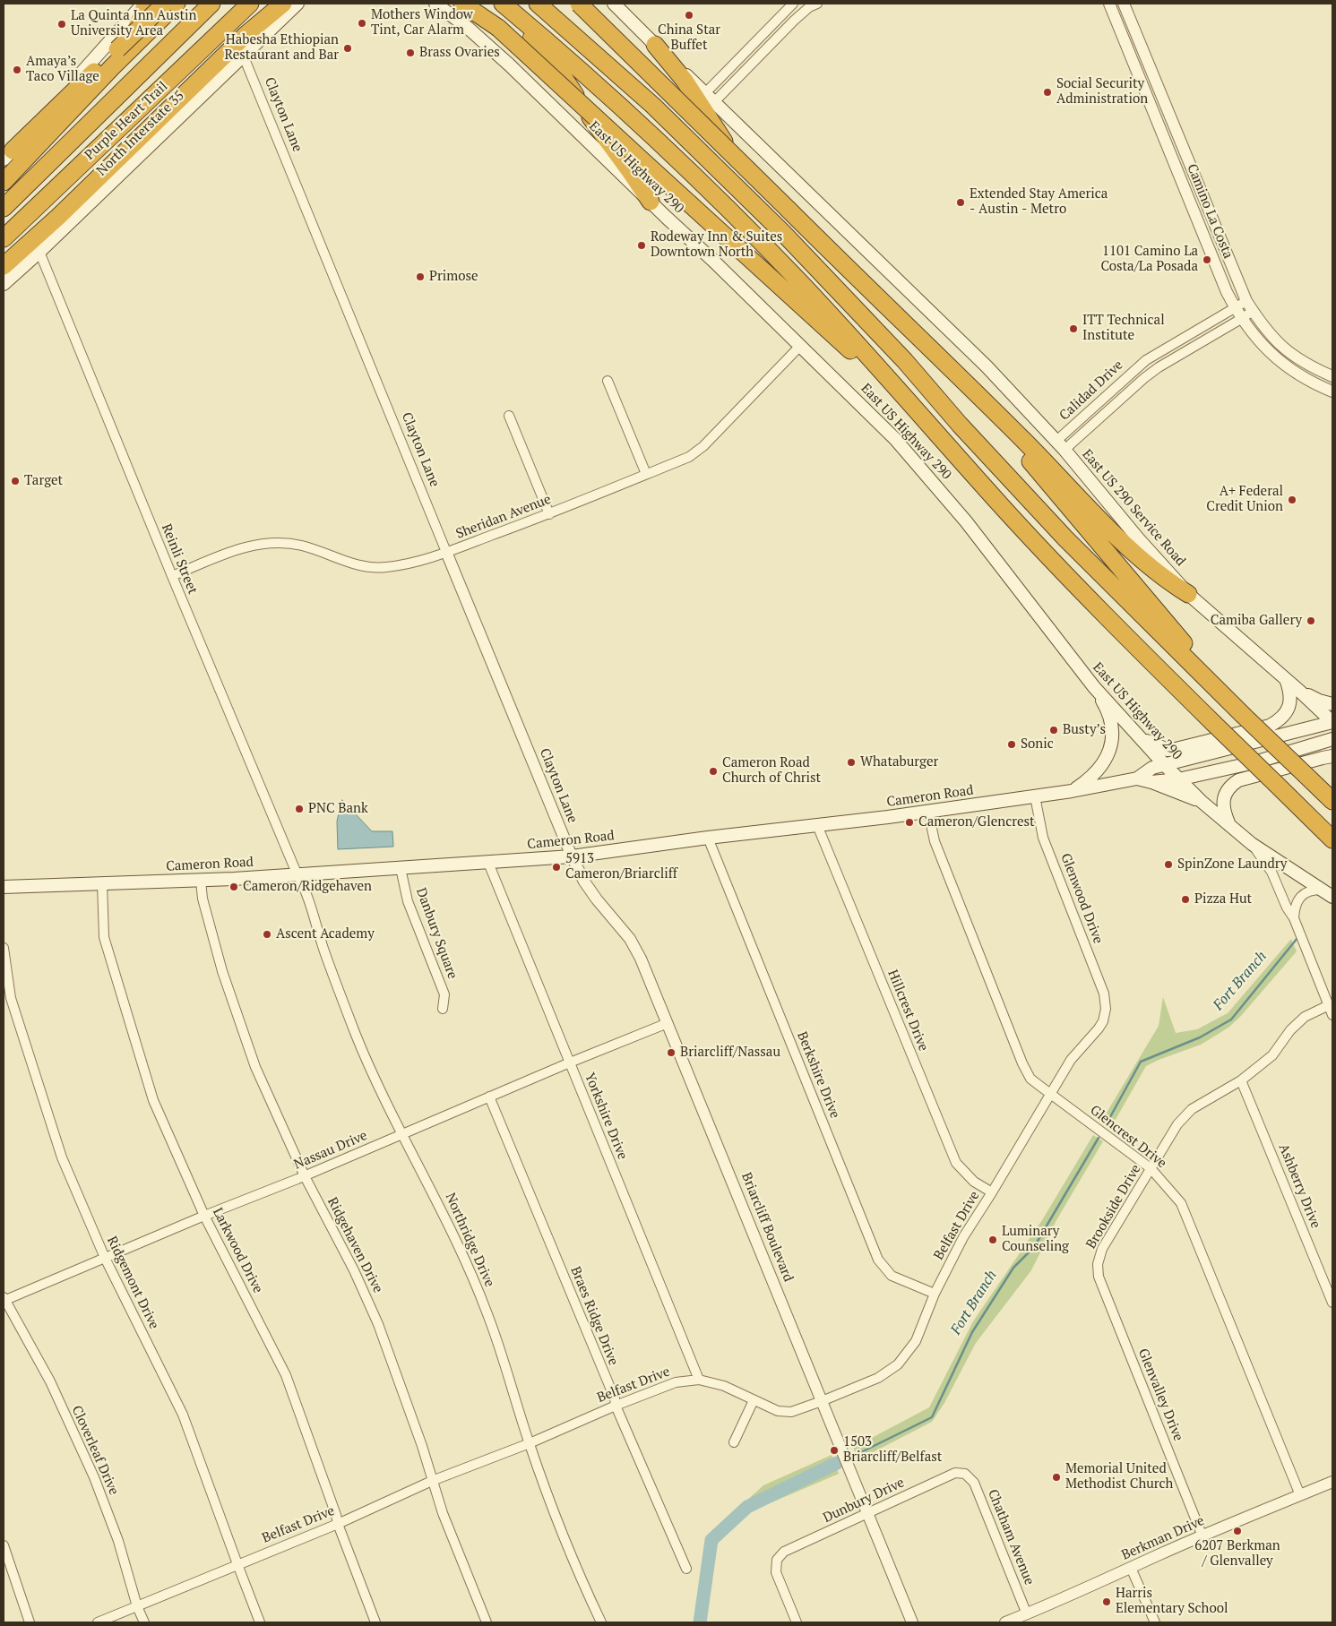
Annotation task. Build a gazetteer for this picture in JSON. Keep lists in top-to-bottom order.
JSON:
{
  "streets": {
    "highway": ["Purple Heart Trail"],
    "main road": [
      "North Interstate 35",
      "East US Highway 290",
      "East US 290 Service Road",
      "Cameron Road"
    ],
    "street": [
      "Clayton Lane",
      "Camino La Costa",
      "Calidad Drive",
      "Sheridan Avenue",
      "Reinli Street",
      "Glenwood Drive",
      "Danbury Square",
      "Hillcrest Drive",
      "Berkshire Drive",
      "Yorkshire Drive",
      "Glencrest Drive",
      "Nassau Drive",
      "Ashberry Drive",
      "Brookside Drive",
      "Belfast Drive",
      "Briarcliff Boulevard",
      "Northridge Drive",
      "Ridgehaven Drive",
      "Larkwood Drive",
      "Ridgemont Drive",
      "Braes Ridge Drive",
      "Glenvalley Drive",
      "Cloverleaf Drive",
      "Dunbury Drive",
      "Chatham Avenue",
      "Berkman Drive"
    ]
  },
  "crossings": [
    ["Clayton Lane", "North Interstate 35"],
    ["Clayton Lane", "Sheridan Avenue"],
    ["Clayton Lane", "Cameron Road"],
    ["Clayton Lane", "Briarcliff Boulevard"],
    ["North Interstate 35", "Reinli Street"],
    ["East US Highway 290", "Sheridan Avenue"],
    ["East US Highway 290", "Cameron Road"],
    ["Camino La Costa", "Calidad Drive"],
    ["Calidad Drive", "East US 290 Service Road"],
    ["Sheridan Avenue", "Reinli Street"],
    ["Reinli Street", "Cameron Road"],
    ["Reinli Street", "Northridge Drive"],
    ["Cameron Road", "Glenwood Drive"],
    ["Cameron Road", "Danbury Square"],
    ["Cameron Road", "Hillcrest Drive"],
    ["Cameron Road", "Berkshire Drive"],
    ["Cameron Road", "Yorkshire Drive"],
    ["Cameron Road", "Glencrest Drive"],
    ["Cameron Road", "Briarcliff Boulevard"],
    ["Cameron Road", "Northridge Drive"],
    ["Cameron Road", "Ridgehaven Drive"],
    ["Cameron Road", "Larkwood Drive"],
    ["Glenwood Drive", "Belfast Drive"],
    ["Hillcrest Drive", "Belfast Drive"],
    ["Berkshire Drive", "Belfast Drive"],
    ["Yorkshire Drive", "Nassau Drive"],
    ["Yorkshire Drive", "Belfast Drive"],
    ["Glencrest Drive", "Brookside Drive"],
    ["Glencrest Drive", "Belfast Drive"],
    ["Glencrest Drive", "Berkman Drive"],
    ["Nassau Drive", "Briarcliff Boulevard"],
    ["Nassau Drive", "Northridge Drive"],
    ["Nassau Drive", "Ridgehaven Drive"],
    ["Nassau Drive", "Larkwood Drive"],
    ["Nassau Drive", "Ridgemont Drive"],
    ["Nassau Drive", "Braes Ridge Drive"],
    ["Nassau Drive", "Cloverleaf Drive"],
    ["Ashberry Drive", "Brookside Drive"],
    ["Brookside Drive", "Glenvalley Drive"],
    ["Belfast Drive", "Briarcliff Boulevard"],
    ["Belfast Drive", "Northridge Drive"],
    ["Belfast Drive", "Ridgehaven Drive"],
    ["Belfast Drive", "Larkwood Drive"],
    ["Belfast Drive", "Ridgemont Drive"],
    ["Belfast Drive", "Braes Ridge Drive"],
    ["Belfast Drive", "Cloverleaf Drive"],
    ["Briarcliff Boulevard", "Dunbury Drive"],
    ["Glenvalley Drive", "Berkman Drive"],
    ["Dunbury Drive", "Chatham Avenue"],
    ["Chatham Avenue", "Berkman Drive"]
  ],
  "water": ["Fort Branch"],
  "places": [
    "China Star Buffet",
    "Mothers Window Tint, Car Alarm",
    "La Quinta Inn Austin University Area",
    "Habesha Ethiopian Restaurant and Bar",
    "Brass Ovaries",
    "Amaya’s Taco Village",
    "Social Security Administration",
    "Extended Stay America - Austin - Metro",
    "Rodeway Inn & Suites Downtown North",
    "1101 Camino La Costa/La Posada",
    "Primose",
    "ITT Technical Institute",
    "Target",
    "A+ Federal Credit Union",
    "Camiba Gallery",
    "Busty’s",
    "Sonic",
    "Whataburger",
    "Cameron Road Church of Christ",
    "PNC Bank",
    "Cameron/Glencrest",
    "SpinZone Laundry",
    "5913 Cameron/Briarcliff",
    "Cameron/Ridgehaven",
    "Pizza Hut",
    "Ascent Academy",
    "Briarcliff/Nassau",
    "Luminary Counseling",
    "1503 Briarcliff/Belfast",
    "Memorial United Methodist Church",
    "6207 Berkman / Glenvalley",
    "Harris Elementary School"
  ]
}
